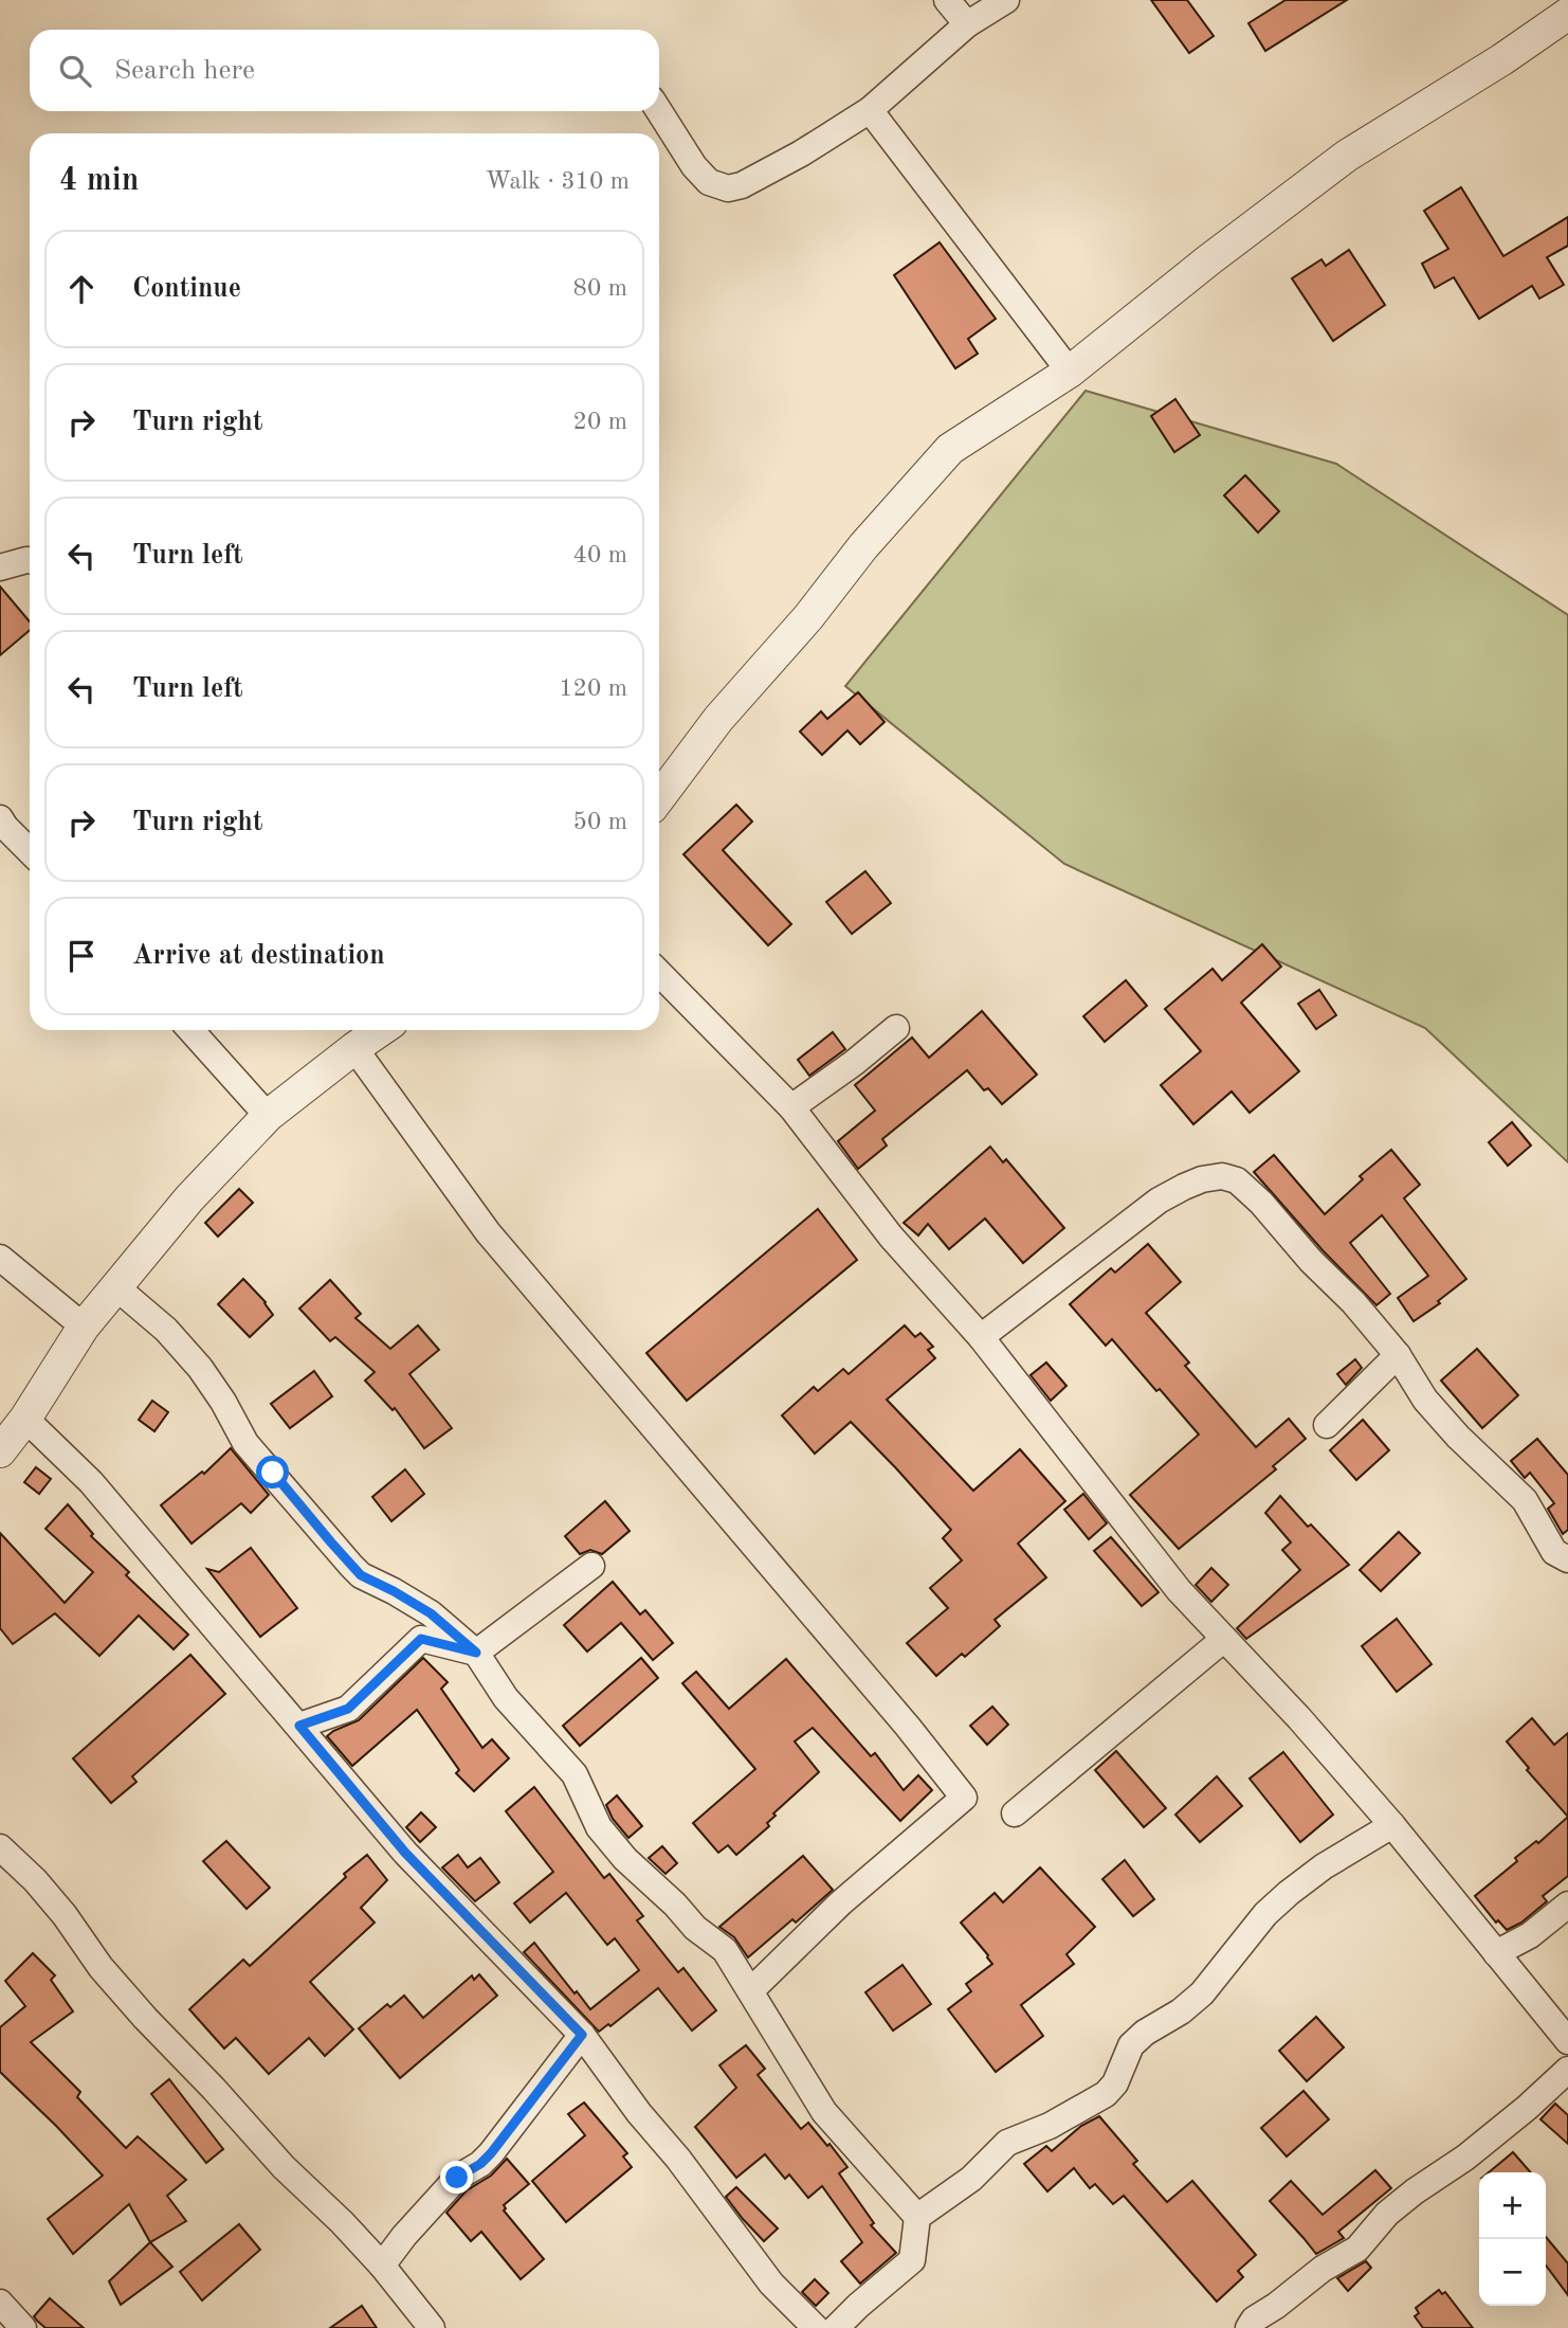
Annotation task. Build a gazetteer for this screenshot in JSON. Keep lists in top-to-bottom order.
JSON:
{
  "page": {
    "search": "Search here",
    "heading": ["4 min", "Walk · 310 m"],
    "list": [
      ["Continue", "80 m"],
      ["Turn right", "20 m"],
      ["Turn left", "40 m"],
      ["Turn left", "120 m"],
      ["Turn right", "50 m"],
      "Arrive at destination"
    ],
    "map_buttons": ["+", "−"]
  }
}
